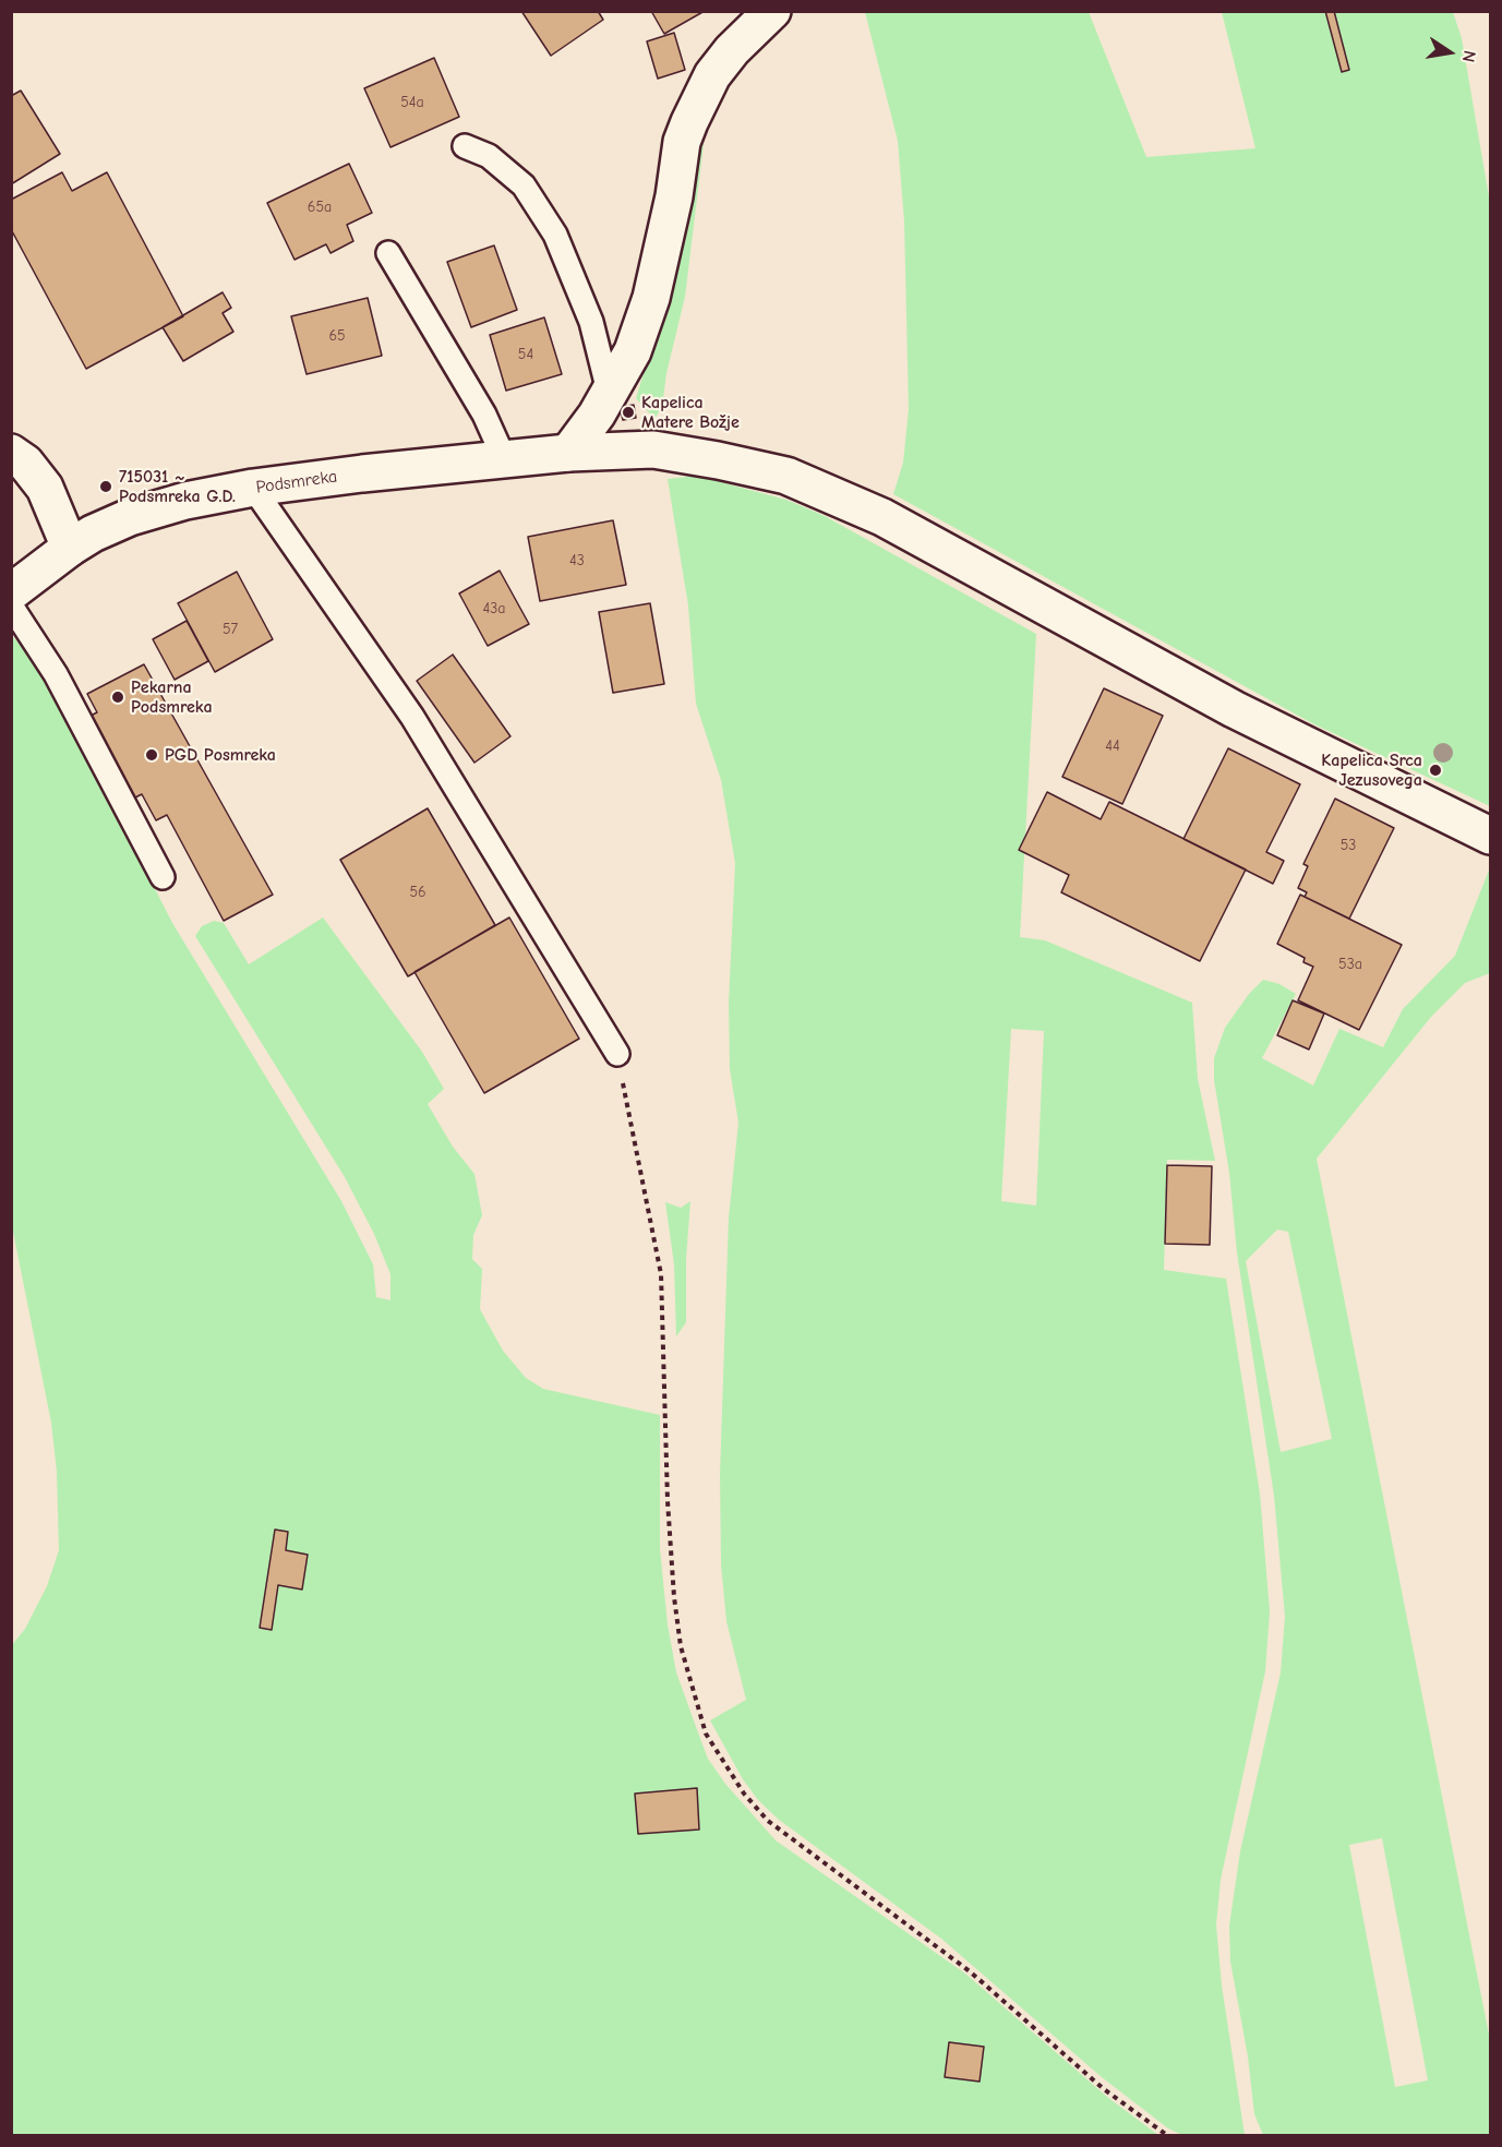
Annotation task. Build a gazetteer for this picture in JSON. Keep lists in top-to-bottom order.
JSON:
{
  "streets": {
    "street": ["Podsmreka"]
  },
  "places": [
    "Kapelica Matere Božje",
    "715031 ~ Podsmreka G.D.",
    "Pekarna Podsmreka",
    "PGD Posmreka",
    "Kapelica Srca Jezusovega"
  ],
  "house_numbers": [
    "54a",
    "65a",
    "65",
    "54",
    "43",
    "43a",
    "57",
    "44",
    "53",
    "56",
    "53a"
  ],
  "north": "right"
}
